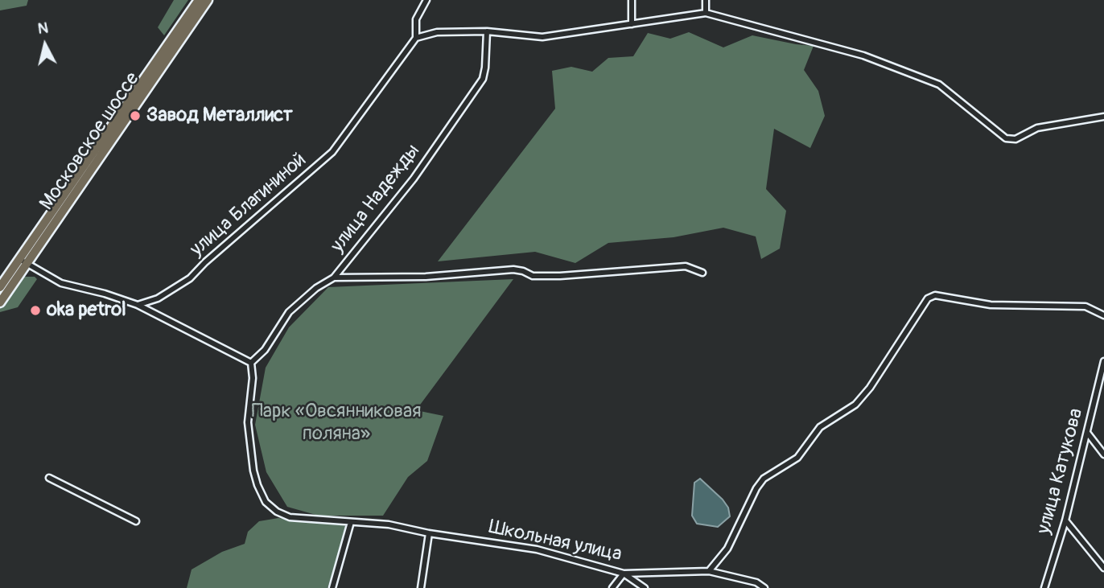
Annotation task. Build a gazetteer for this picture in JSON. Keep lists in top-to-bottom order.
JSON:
{
  "streets": {
    "main road": ["Московское шоссе"],
    "street": [
      "улица Надежды",
      "улица Благининой",
      "улица Катукова",
      "Школьная улица"
    ]
  },
  "crossings": [
    ["улица Надежды", "Школьная улица"]
  ],
  "parks": ["Парк «Овсянниковая поляна»"],
  "places": ["Завод Металлист", "oka petrol"],
  "north": "top"
}
